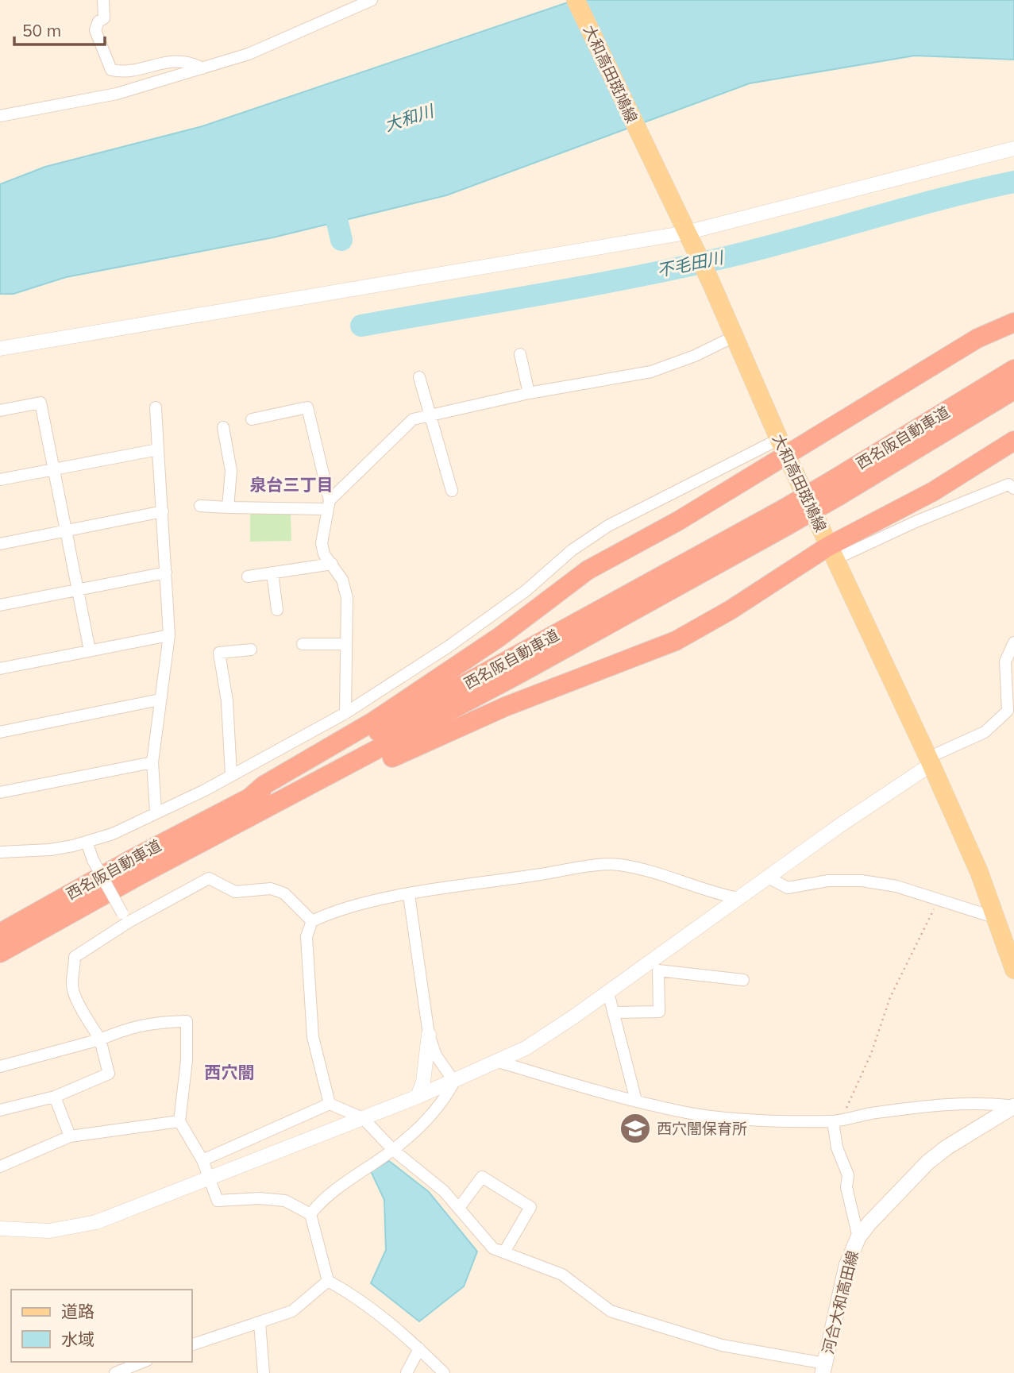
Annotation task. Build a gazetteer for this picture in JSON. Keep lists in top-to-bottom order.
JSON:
{
  "streets": {
    "highway": ["西名阪自動車道"],
    "main road": ["大和高田斑鳩線", "河合大和高田線"]
  },
  "districts": ["泉台三丁目", "西穴闇"],
  "water": ["大和川", "不毛田川"],
  "places": {
    "school or university": ["西穴闇保育所"]
  },
  "legend": ["道路", "水域"],
  "scale_bar": "50 m"
}
